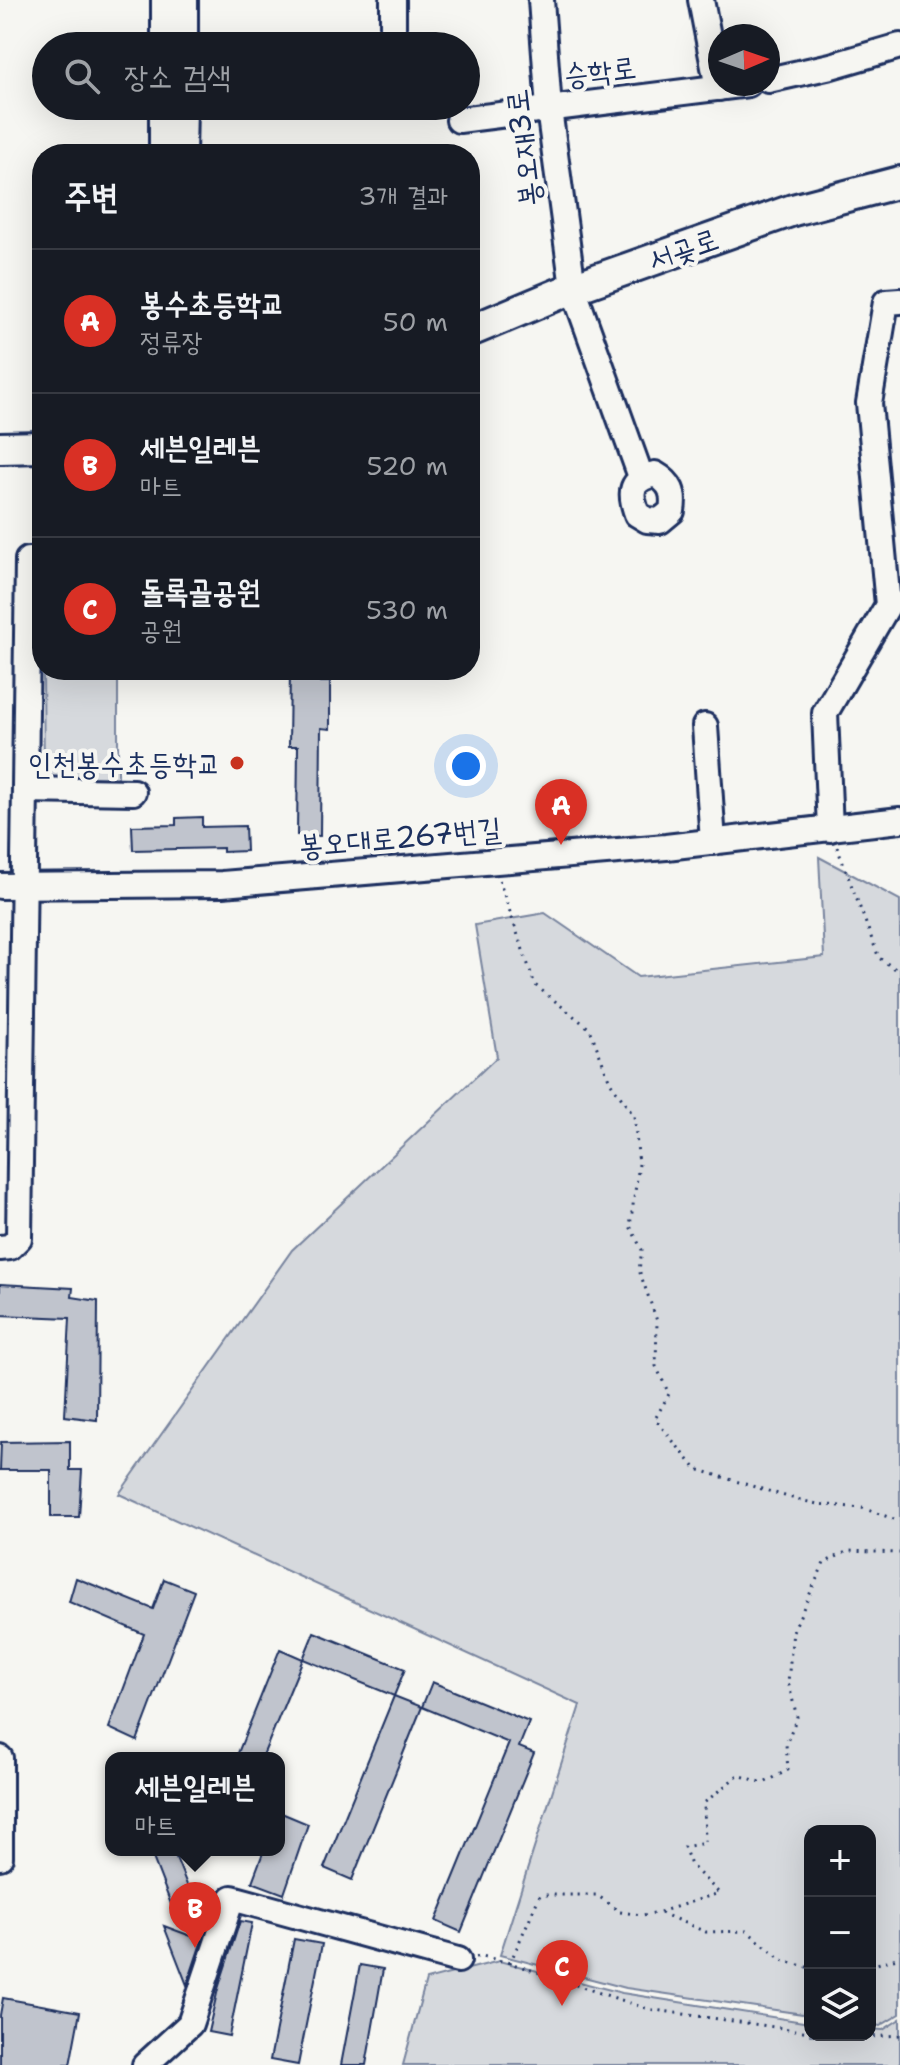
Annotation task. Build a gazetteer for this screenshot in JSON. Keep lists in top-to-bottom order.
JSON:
{
  "streets": {
    "main road": ["서곶로"],
    "street": ["승학로", "봉오재3로", "봉오대로267번길"]
  },
  "crossings": [
    ["승학로", "봉오재3로"],
    ["봉오재3로", "서곶로"]
  ],
  "places": ["인천봉수초등학교"],
  "north": "right",
  "page": {
    "search": "장소 검색",
    "heading": ["주변", "3개 결과"],
    "list": [
      {
        "mark": "A",
        "name": "봉수초등학교",
        "note": "정류장",
        "value": "50 m"
      },
      {
        "mark": "B",
        "name": "세븐일레븐",
        "note": "마트",
        "value": "520 m"
      },
      {
        "mark": "C",
        "name": "돌록골공원",
        "note": "공원",
        "value": "530 m"
      }
    ],
    "pins": ["A", "B", "C"],
    "popup": ["세븐일레븐", "마트"],
    "map_buttons": ["+", "−"]
  }
}
